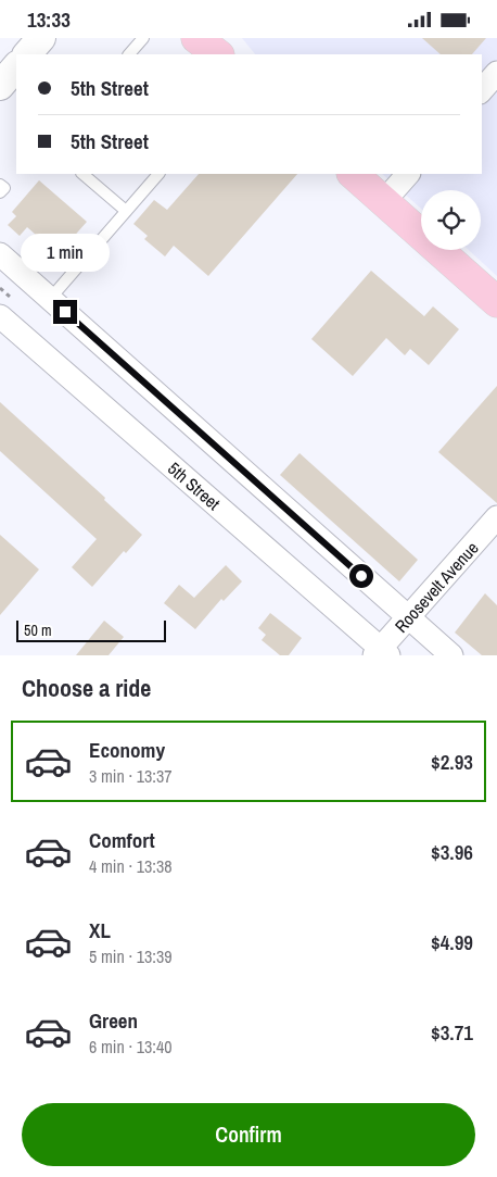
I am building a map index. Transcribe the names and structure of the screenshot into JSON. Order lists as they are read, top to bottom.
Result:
{
  "streets": {
    "street": ["5th Street", "Roosevelt Avenue"]
  },
  "crossings": [
    ["5th Street", "Roosevelt Avenue"]
  ],
  "scale_bar": "50 m",
  "page": {
    "status": "13:33",
    "banner": ["5th Street", "5th Street"],
    "bubble": "1 min",
    "scale": "50 m",
    "heading": "Choose a ride",
    "list": [
      {
        "name": "Economy",
        "note": "3 min · 13:37",
        "value": "$2.93"
      },
      {
        "name": "Comfort",
        "note": "4 min · 13:38",
        "value": "$3.96"
      },
      {
        "name": "XL",
        "note": "5 min · 13:39",
        "value": "$4.99"
      },
      {
        "name": "Green",
        "note": "6 min · 13:40",
        "value": "$3.71"
      }
    ],
    "buttons": "Confirm"
  }
}
